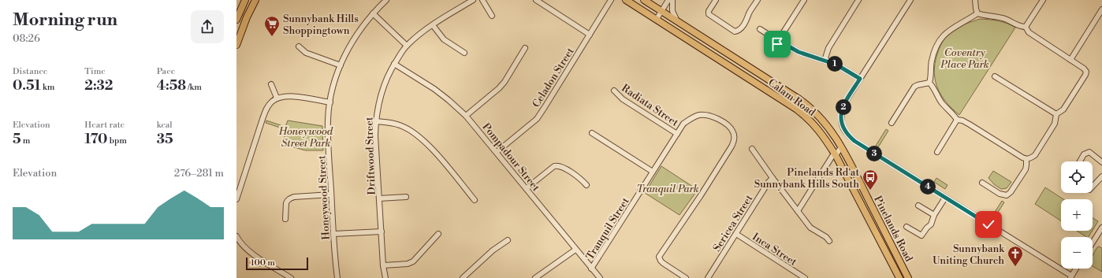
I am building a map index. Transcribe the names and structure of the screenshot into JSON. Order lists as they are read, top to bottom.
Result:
{
  "streets": {
    "main road": ["Calam Road", "Pinelands Road"],
    "street": [
      "Celadon Street",
      "Radiata Street",
      "Driftwood Street",
      "Pompadour Street",
      "Honeywood Street",
      "Sericea Street",
      "Tranquil Street",
      "Inca Street"
    ]
  },
  "crossings": [
    ["Celadon Street", "Pompadour Street"],
    ["Calam Road", "Pinelands Road"],
    ["Radiata Street", "Tranquil Street"],
    ["Driftwood Street", "Pompadour Street"],
    ["Pompadour Street", "Tranquil Street"],
    ["Sericea Street", "Inca Street"]
  ],
  "parks": ["Coventry Place Park", "Honeywood Street Park", "Tranquil Park"],
  "places": {
    "supermarket": ["Sunnybank Hills Shoppingtown"],
    "bus stop": ["Pinelands Rd at Sunnybank Hills South"],
    "church": ["Sunnybank Uniting Church"]
  },
  "scale_bar": "100 m",
  "page": {
    "heading": ["Morning run", "08:26"],
    "stats": [
      ["Distance", "0.51 km"],
      ["Time", "2:32"],
      ["Pace", "4:58 /km"],
      ["Elevation", "5 m"],
      ["Heart rate", "170 bpm"],
      ["kcal", "35"]
    ],
    "pins": [
      "1",
      "2",
      "3",
      "4"
    ],
    "chart": ["Elevation", "276–281 m"],
    "map_buttons": ["+", "−"],
    "scale": "100 m"
  }
}
